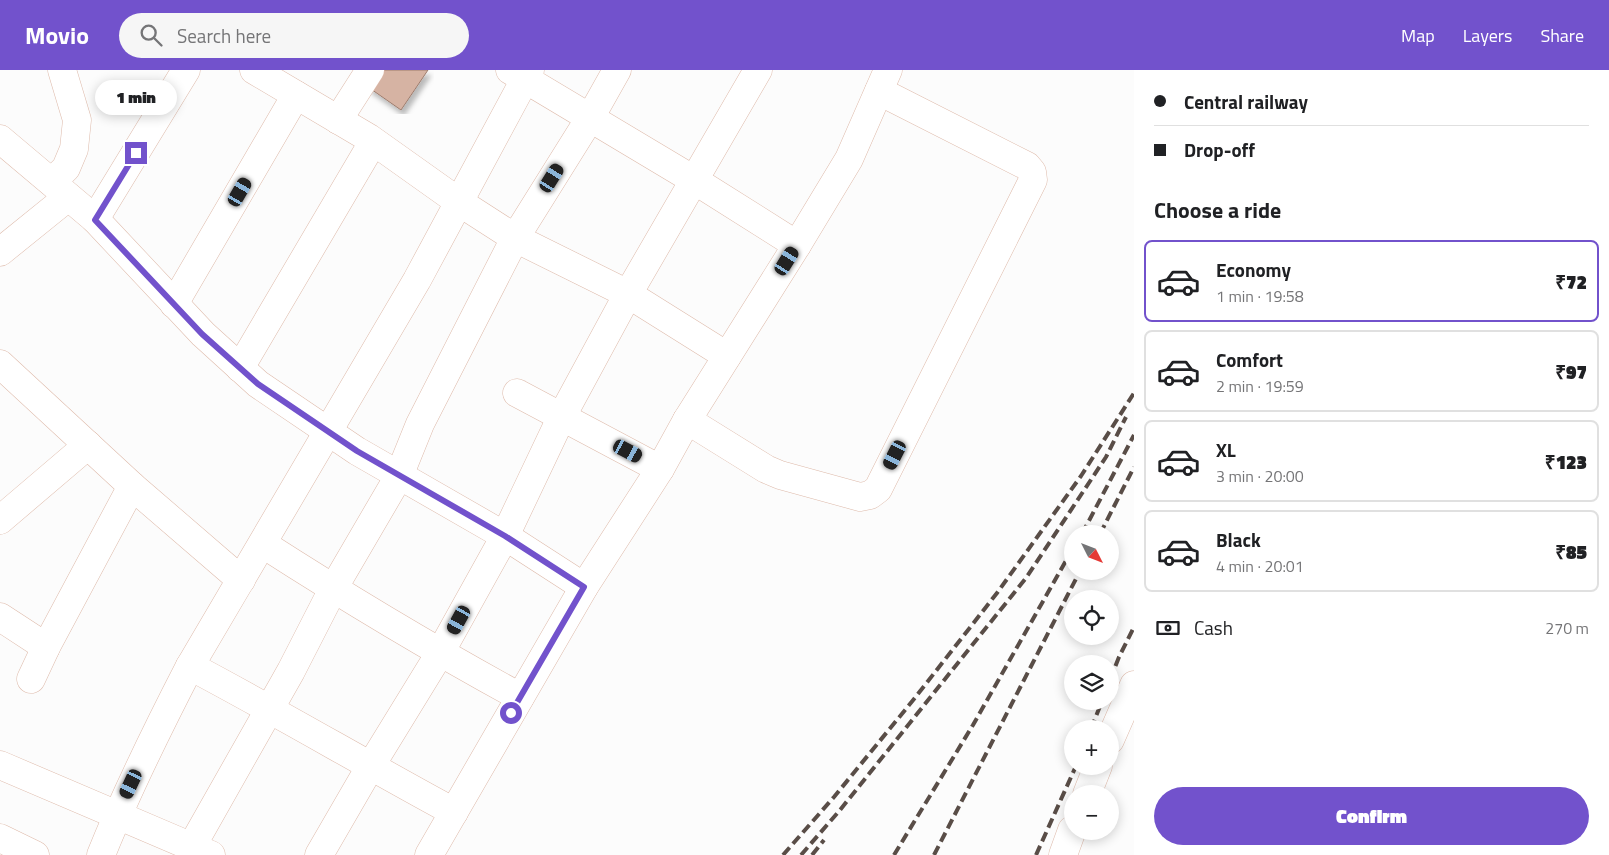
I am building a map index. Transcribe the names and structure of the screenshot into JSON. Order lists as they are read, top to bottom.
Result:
{
  "north": "bottom right",
  "page": {
    "header": "Movio",
    "search": "Search here",
    "nav": ["Map", "Layers", "Share"],
    "banner": ["Central railway", "Drop-off"],
    "bubble": "1 min",
    "heading": "Choose a ride",
    "list": [
      {
        "name": "Economy",
        "note": "1 min · 19:58",
        "value": "₹72"
      },
      {
        "name": "Comfort",
        "note": "2 min · 19:59",
        "value": "₹97"
      },
      {
        "name": "XL",
        "note": "3 min · 20:00",
        "value": "₹123"
      },
      {
        "name": "Black",
        "note": "4 min · 20:01",
        "value": "₹85"
      }
    ],
    "map_buttons": ["+", "−"],
    "pay": ["Cash", "270 m"],
    "buttons": "Confirm"
  }
}
